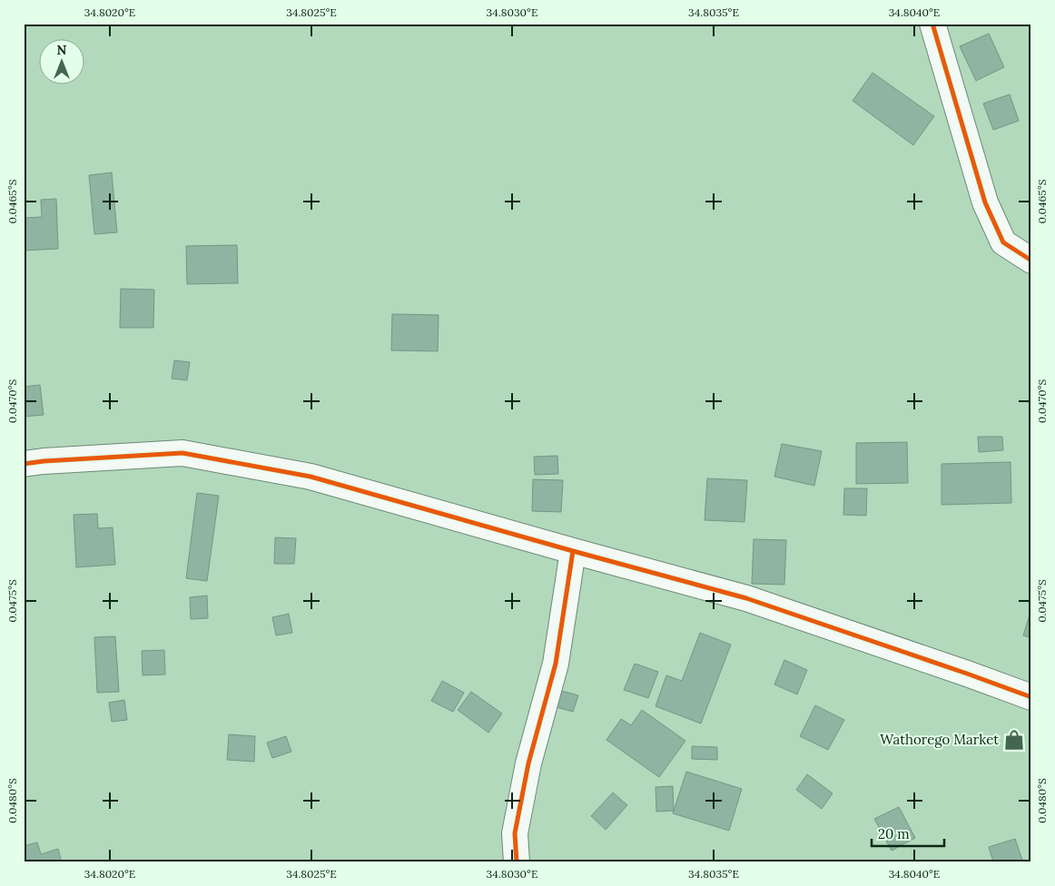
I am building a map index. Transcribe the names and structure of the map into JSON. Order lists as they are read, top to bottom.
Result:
{
  "places": {
    "shop": ["Wathorego Market"]
  },
  "scale_bar": "20 m",
  "north": "top",
  "coordinates": [
    "34.8020°E",
    "34.8025°E",
    "34.8030°E",
    "34.8035°E",
    "34.8040°E",
    "0.0465°S",
    "0.0470°S",
    "0.0475°S",
    "0.0480°S"
  ]
}
